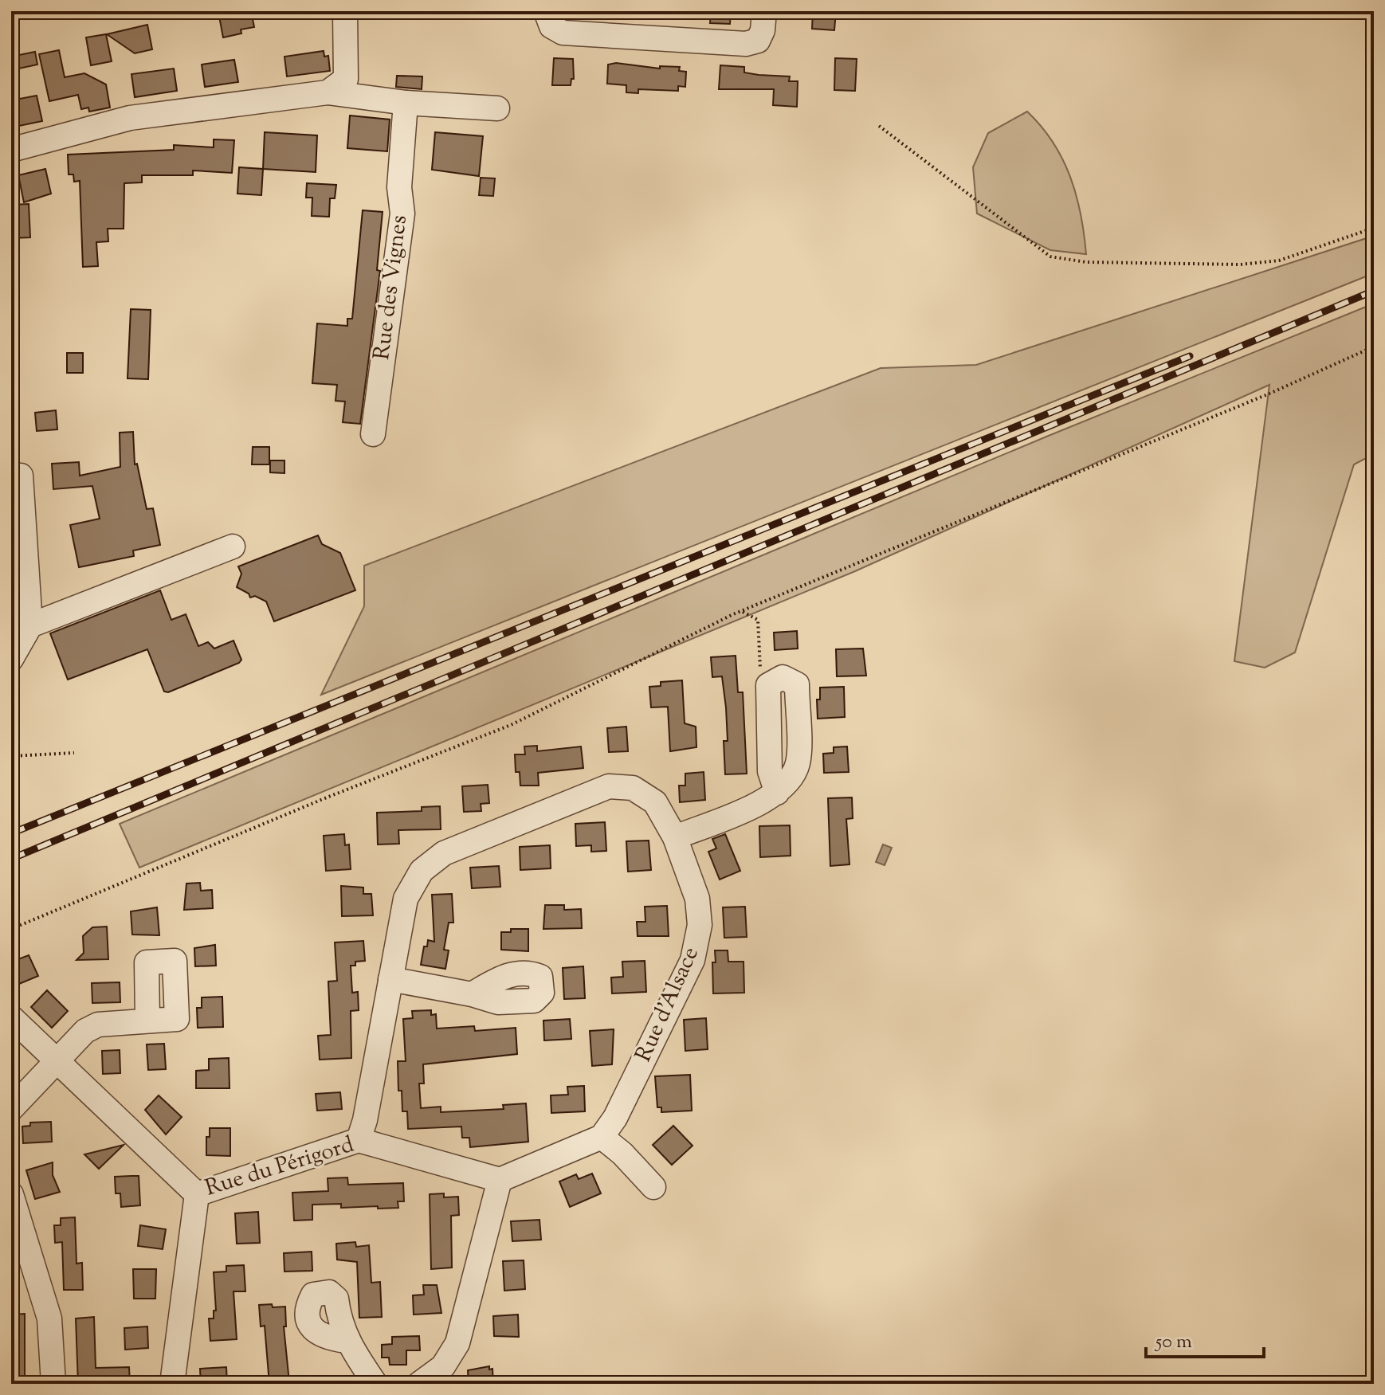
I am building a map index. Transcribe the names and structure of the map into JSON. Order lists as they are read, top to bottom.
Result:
{
  "streets": {
    "street": ["Rue des Vignes", "Rue d'Alsace", "Rue du Périgord"]
  },
  "crossings": [
    ["Rue d'Alsace", "Rue du Périgord"]
  ],
  "scale_bar": "50 m"
}
